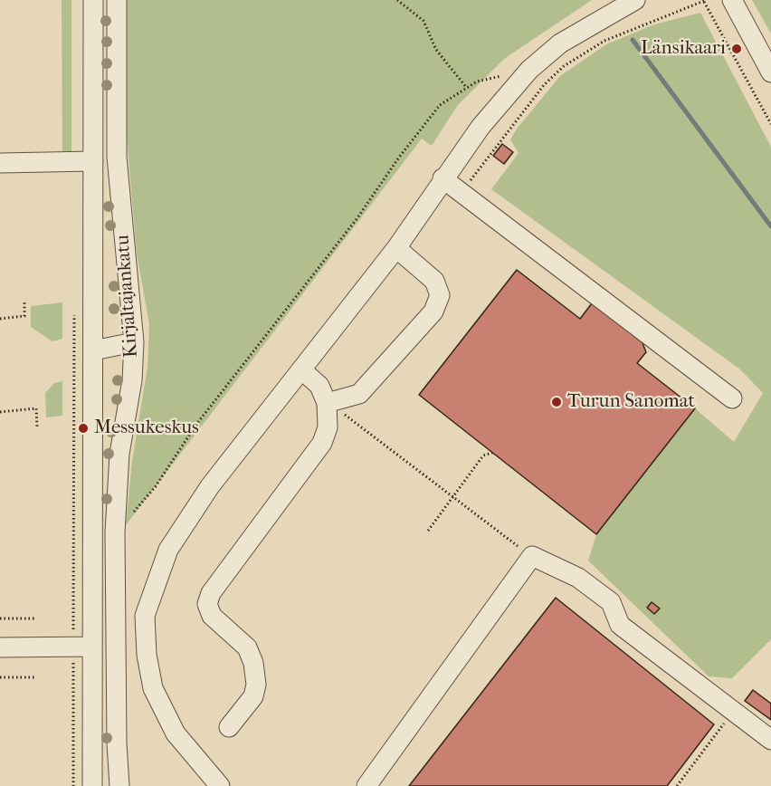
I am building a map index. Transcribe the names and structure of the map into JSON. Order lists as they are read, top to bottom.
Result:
{
  "streets": {
    "street": ["Kirjaltajankatu"]
  },
  "places": ["Länsikaari", "Turun Sanomat", "Messukeskus"]
}
